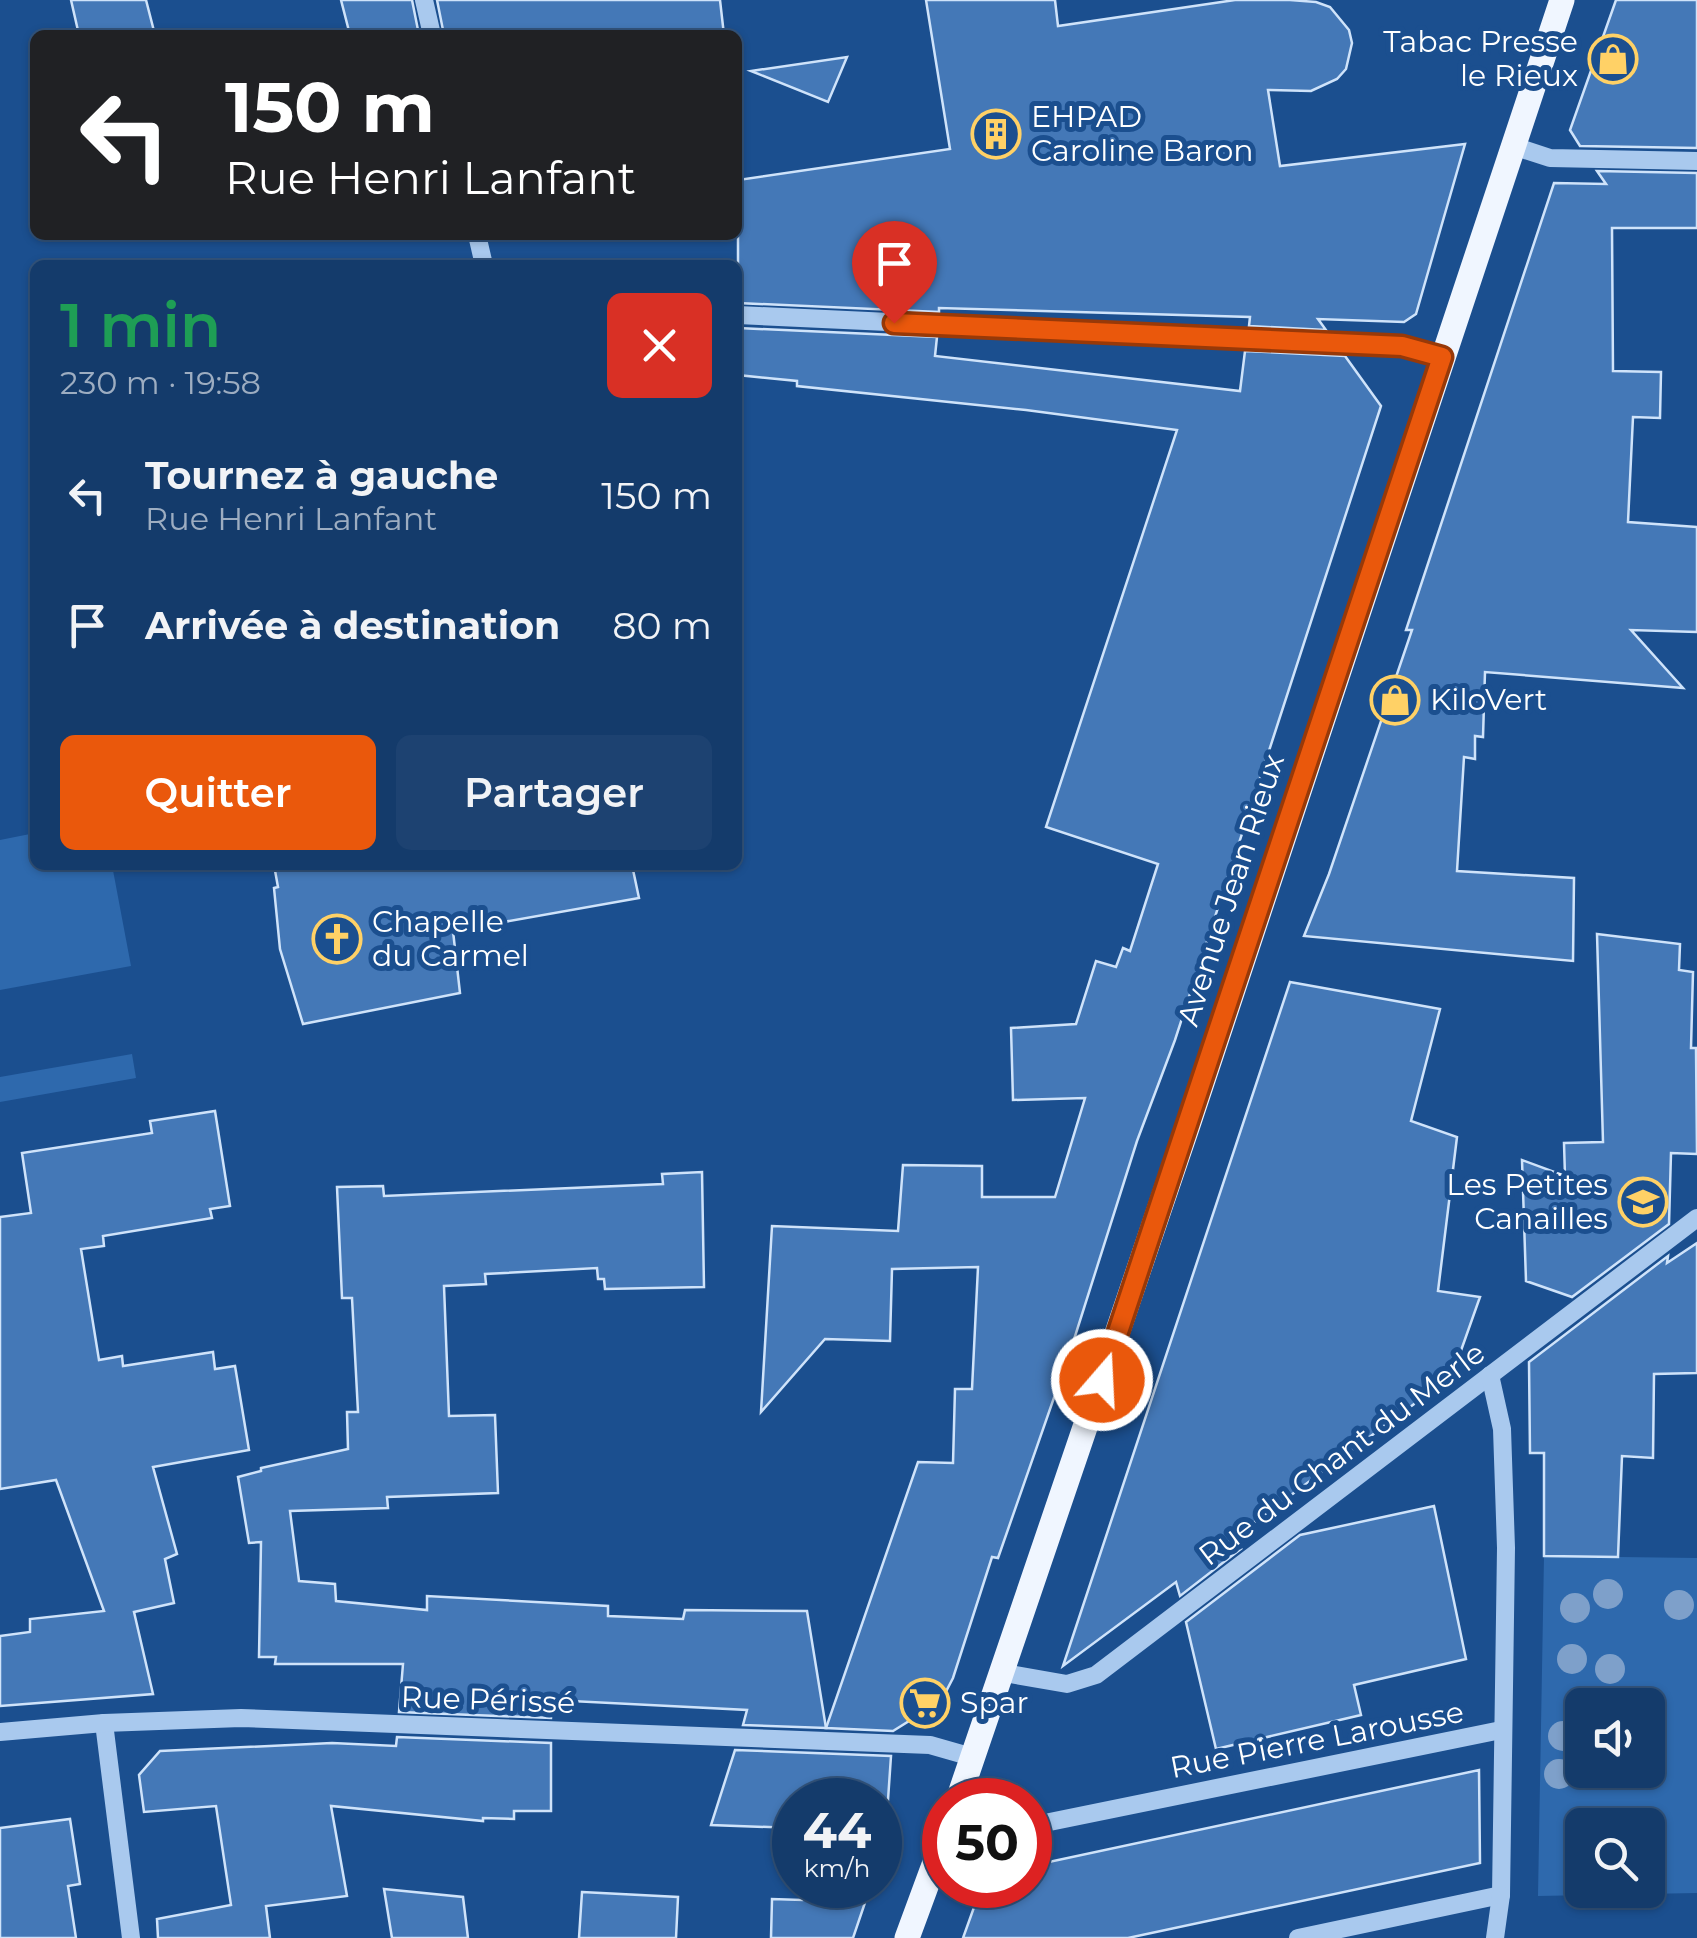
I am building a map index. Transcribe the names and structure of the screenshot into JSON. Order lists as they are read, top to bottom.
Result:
{
  "streets": {
    "main road": ["Avenue Jean Rieux"],
    "street": ["Rue du Chant du Merle", "Rue Périssé", "Rue Pierre Larousse"]
  },
  "crossings": [
    ["Avenue Jean Rieux", "Rue du Chant du Merle"],
    ["Avenue Jean Rieux", "Rue Périssé"],
    ["Rue du Chant du Merle", "Rue Pierre Larousse"]
  ],
  "places": {
    "shop": ["Tabac Presse le Rieux", "KiloVert"],
    "building": ["EHPAD Caroline Baron"],
    "church": ["Chapelle du Carmel"],
    "school or university": ["Les Petites Canailles"],
    "supermarket": ["Spar"]
  },
  "page": {
    "turn": ["150 m", "Rue Henri Lanfant"],
    "heading": ["1 min", "230 m · 19:58"],
    "list": [
      {
        "name": "Tournez à gauche",
        "note": "Rue Henri Lanfant",
        "value": "150 m"
      },
      {
        "name": "Arrivée à destination",
        "value": "80 m"
      }
    ],
    "buttons": ["Quitter", "Partager"],
    "speed": "44 km/h",
    "limit": "50"
  }
}
